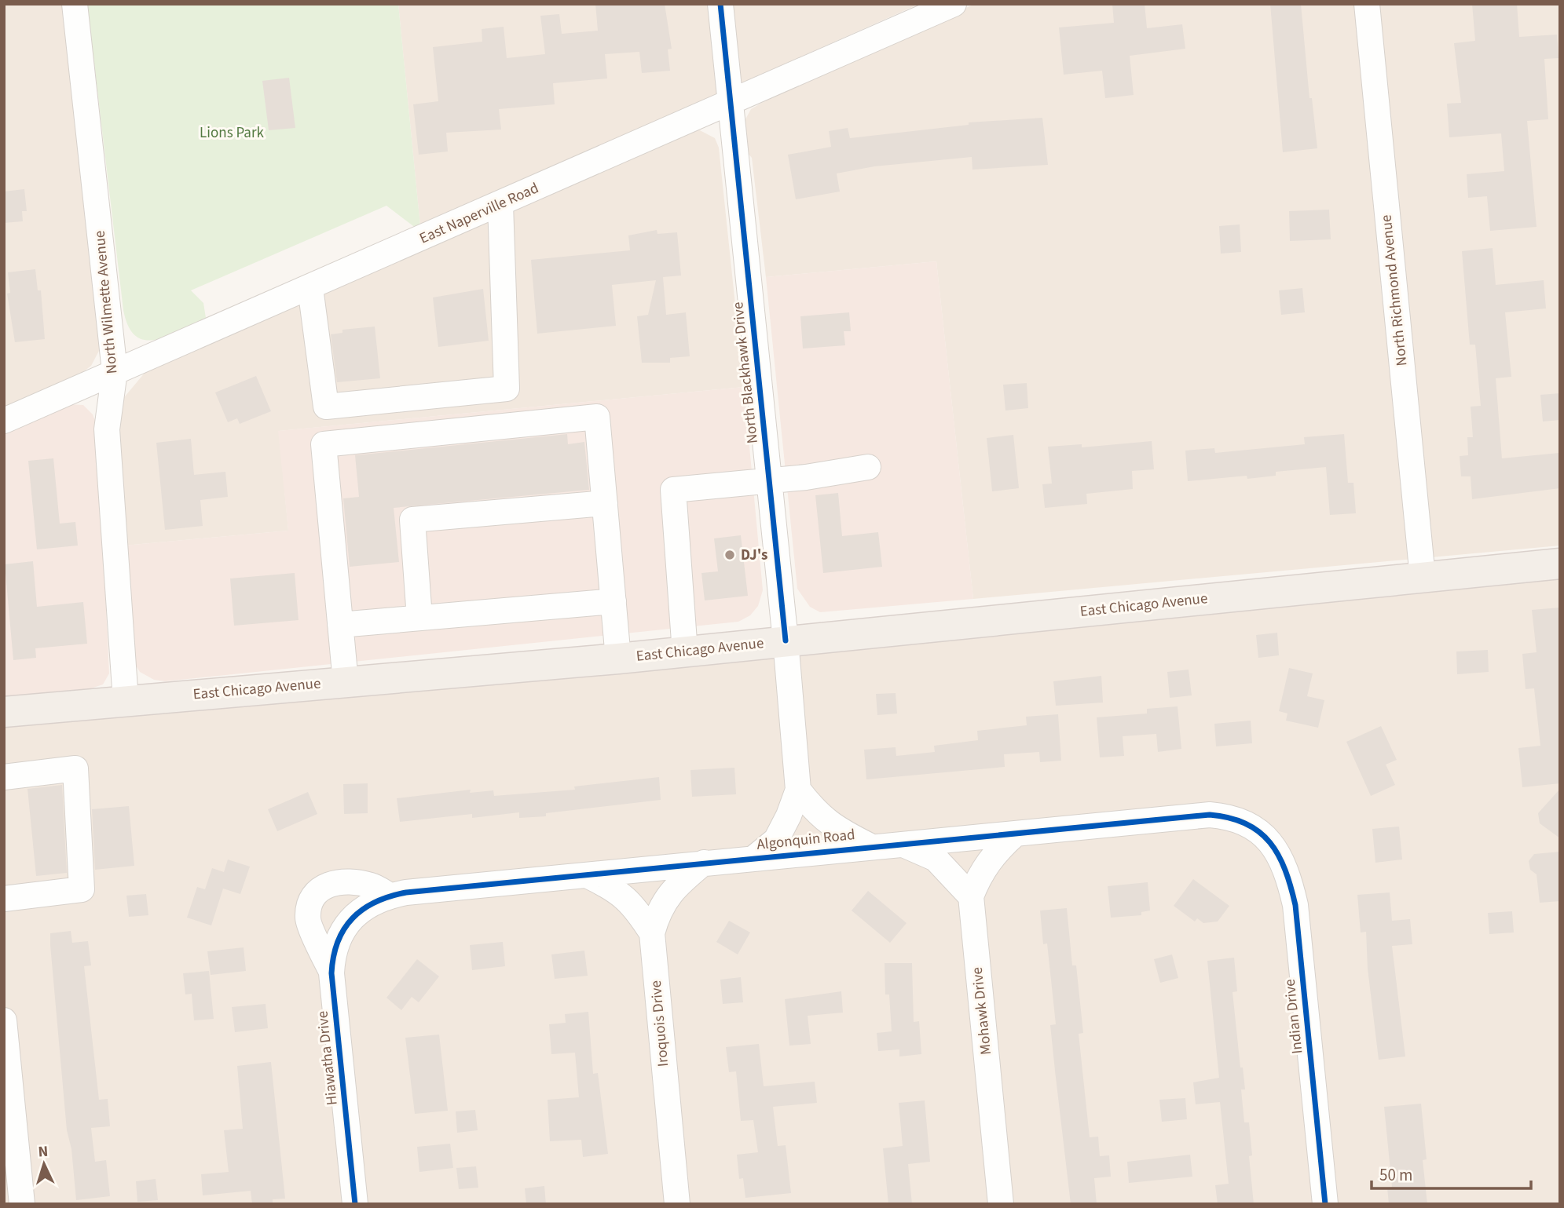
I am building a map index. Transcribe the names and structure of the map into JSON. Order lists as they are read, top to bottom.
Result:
{
  "streets": {
    "main road": ["East Chicago Avenue"],
    "street": [
      "East Naperville Road",
      "North Richmond Avenue",
      "North Wilmette Avenue",
      "North Blackhawk Drive",
      "Algonquin Road",
      "Mohawk Drive",
      "Indian Drive",
      "Iroquois Drive",
      "Hiawatha Drive"
    ]
  },
  "crossings": [
    ["East Naperville Road", "North Wilmette Avenue"],
    ["East Naperville Road", "North Blackhawk Drive"],
    ["North Richmond Avenue", "East Chicago Avenue"],
    ["North Wilmette Avenue", "East Chicago Avenue"],
    ["North Blackhawk Drive", "East Chicago Avenue"],
    ["North Blackhawk Drive", "Algonquin Road"],
    ["Algonquin Road", "Mohawk Drive"],
    ["Algonquin Road", "Indian Drive"],
    ["Algonquin Road", "Iroquois Drive"],
    ["Algonquin Road", "Hiawatha Drive"]
  ],
  "parks": ["Lions Park"],
  "places": ["DJ's"],
  "scale_bar": "50 m",
  "north": "top"
}
